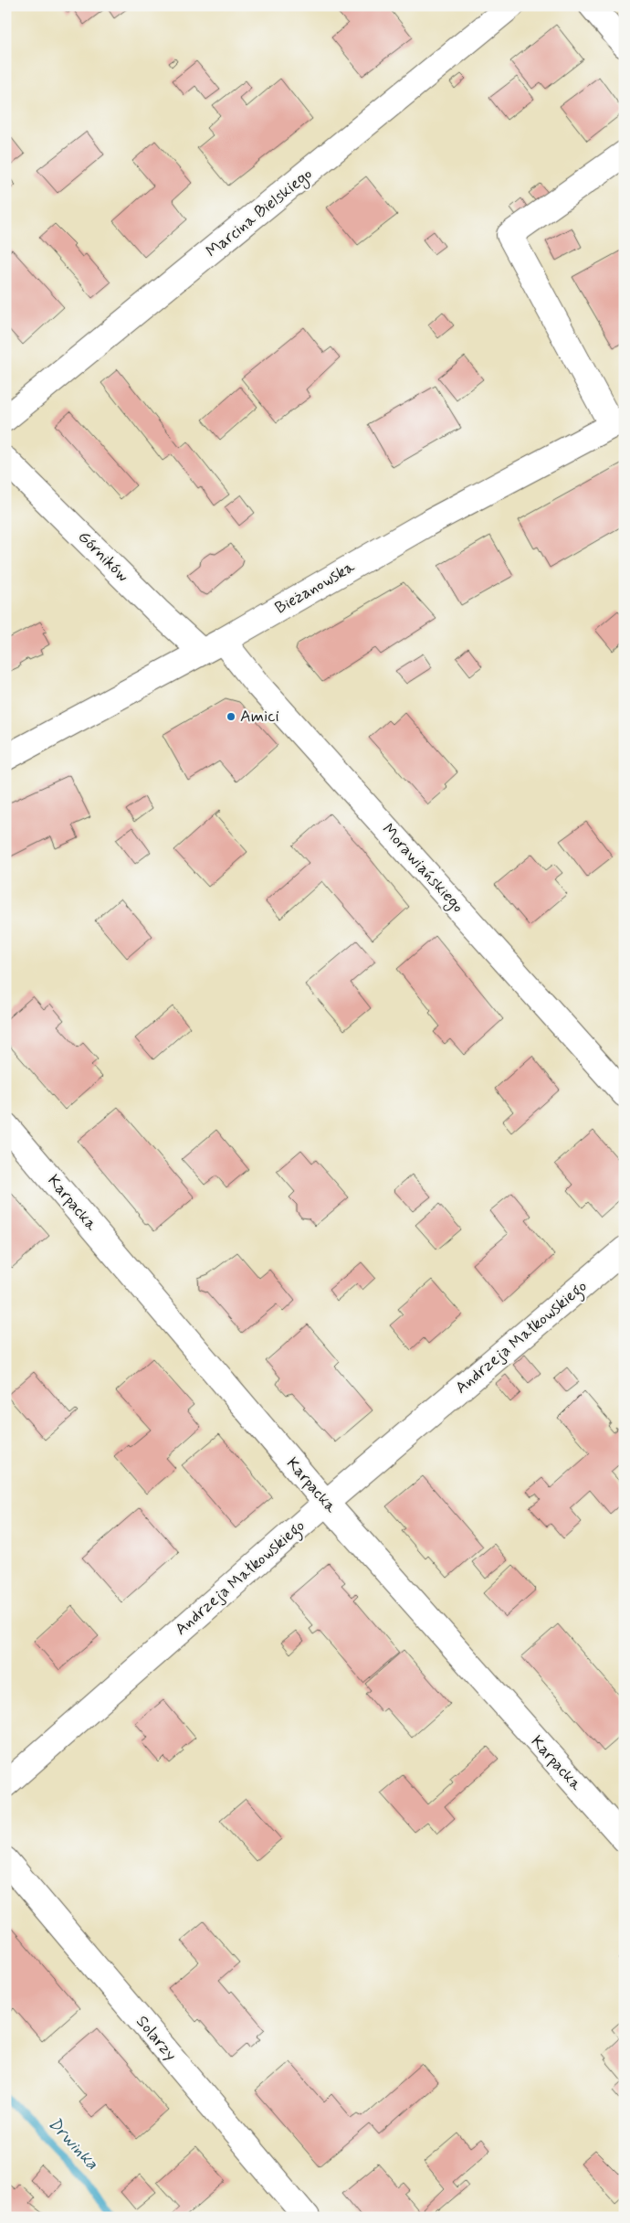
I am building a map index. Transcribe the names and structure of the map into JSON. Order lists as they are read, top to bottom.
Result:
{
  "streets": {
    "street": [
      "Marcina Bielskiego",
      "Górników",
      "Bieżanowska",
      "Morawiańskiego",
      "Karpacka",
      "Andrzeja Małkowskiego",
      "Solarzy"
    ]
  },
  "crossings": [
    ["Górników", "Bieżanowska"],
    ["Górników", "Morawiańskiego"],
    ["Bieżanowska", "Morawiańskiego"],
    ["Karpacka", "Andrzeja Małkowskiego"]
  ],
  "water": ["Drwinka"],
  "places": ["Amici"]
}
